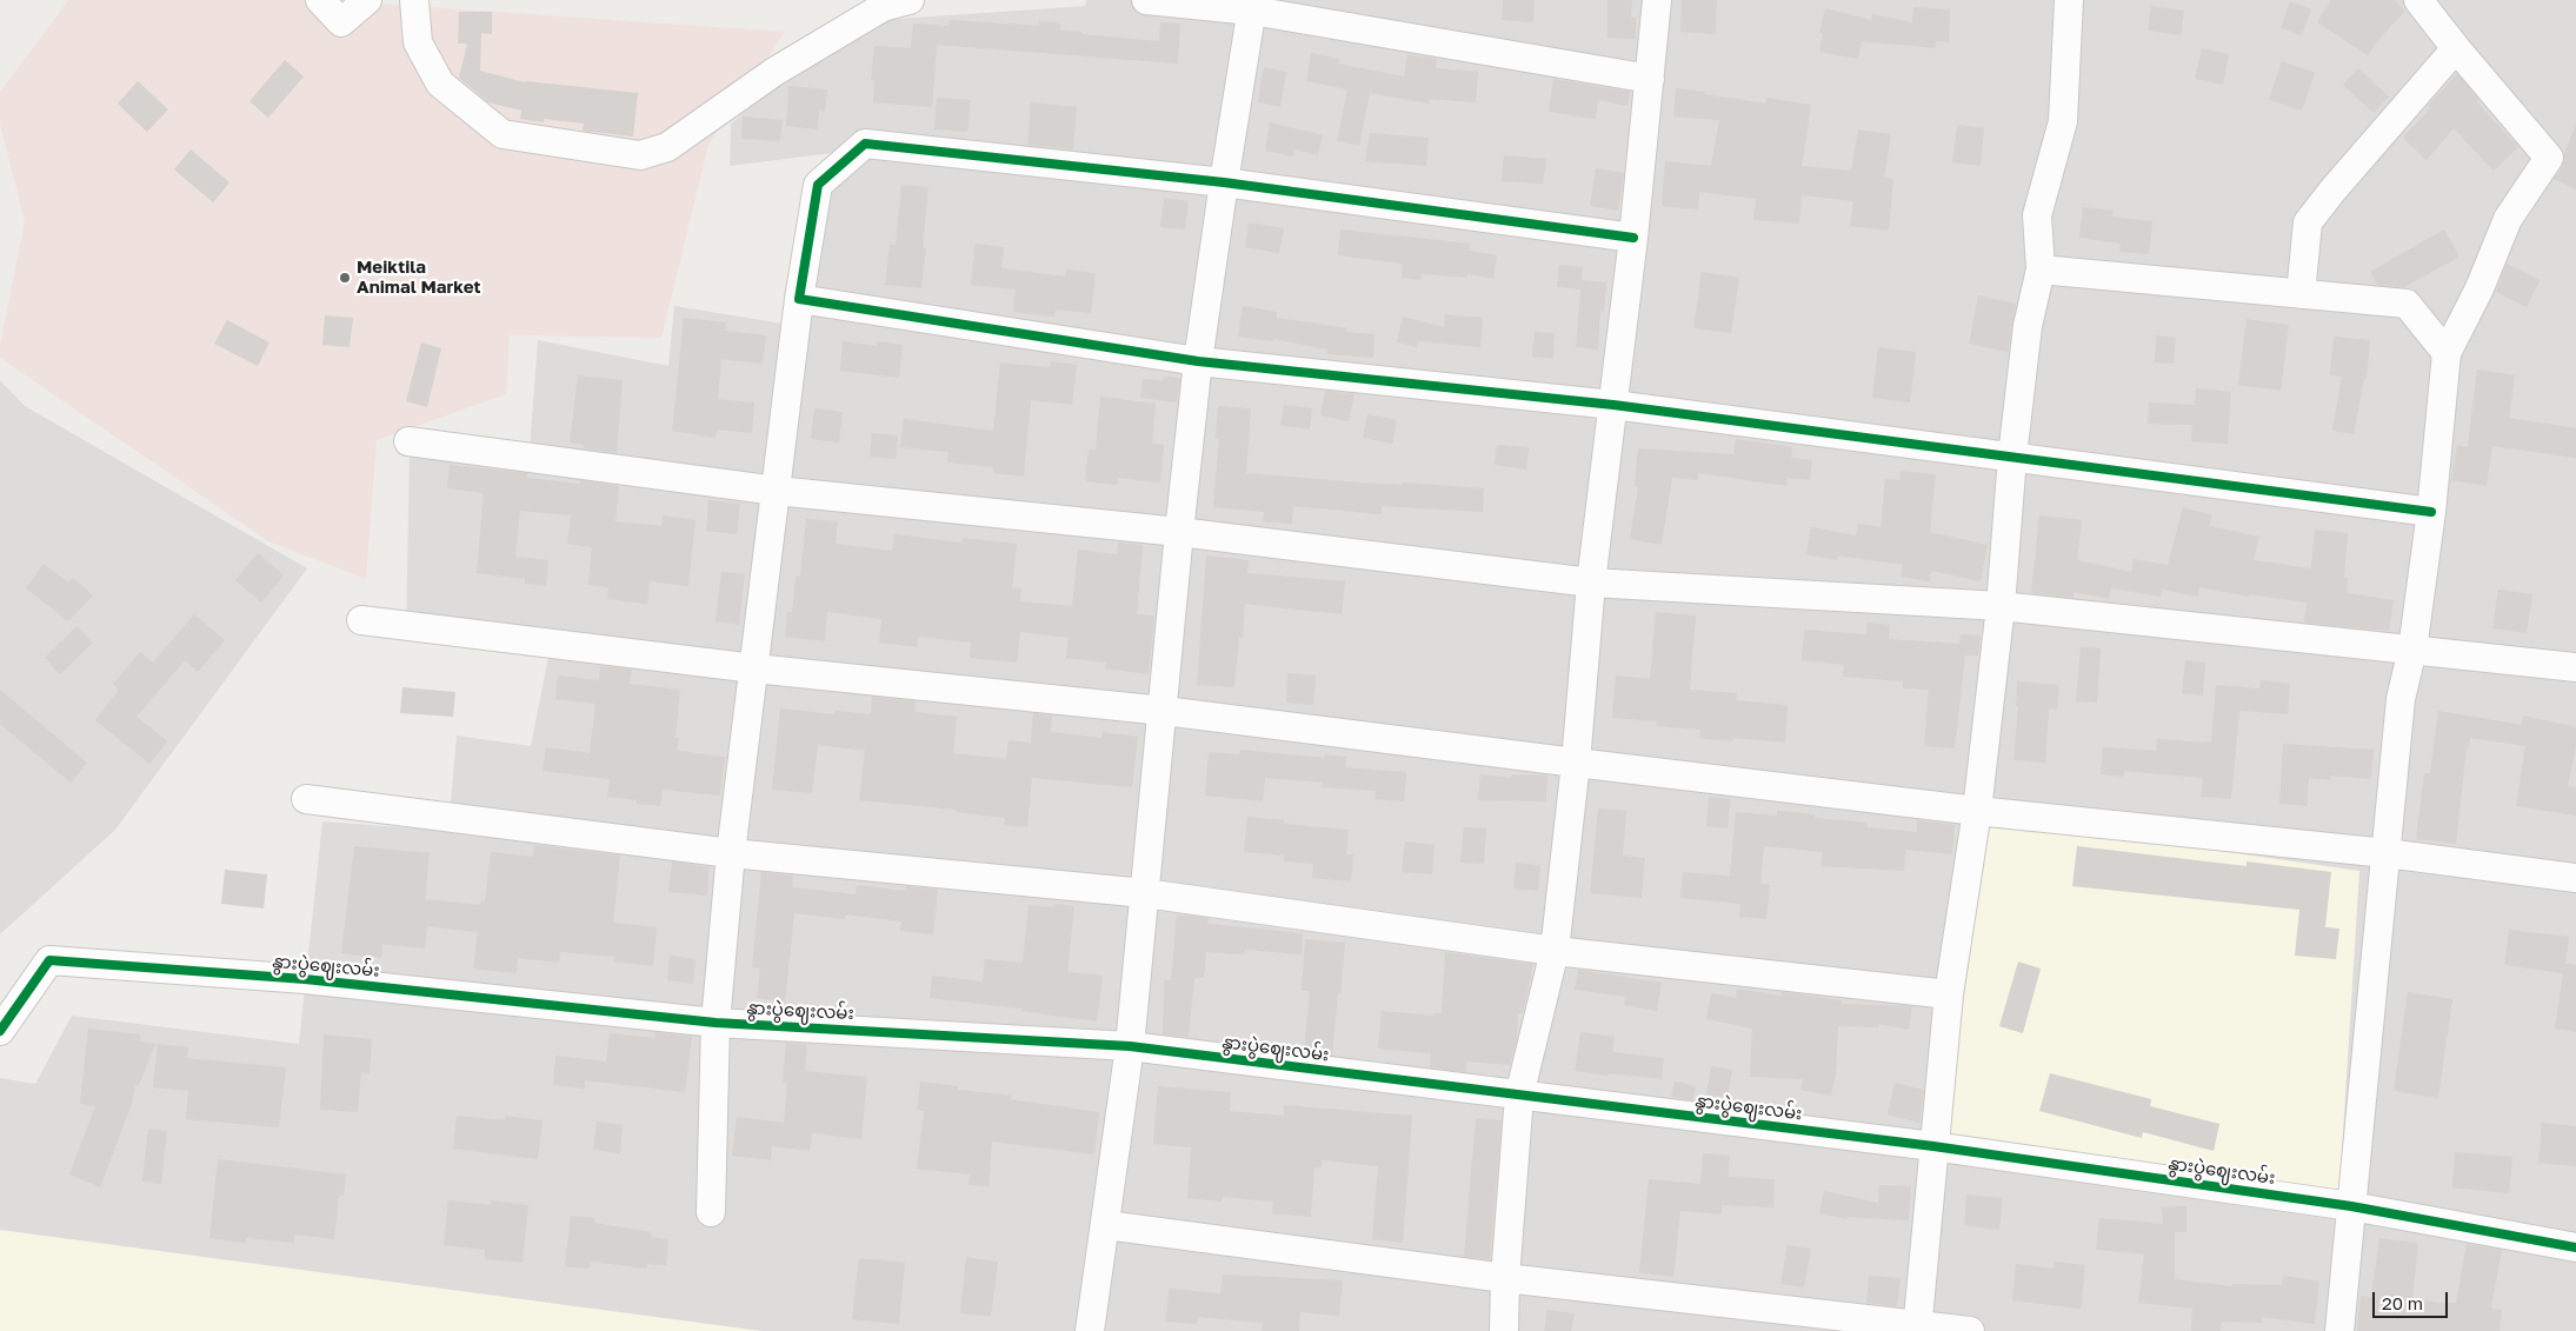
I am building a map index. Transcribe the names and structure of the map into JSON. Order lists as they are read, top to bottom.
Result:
{
  "streets": {
    "street": ["နွားပွဲဈေးလမ်း"]
  },
  "places": ["Meiktila Animal Market"],
  "scale_bar": "20 m"
}
